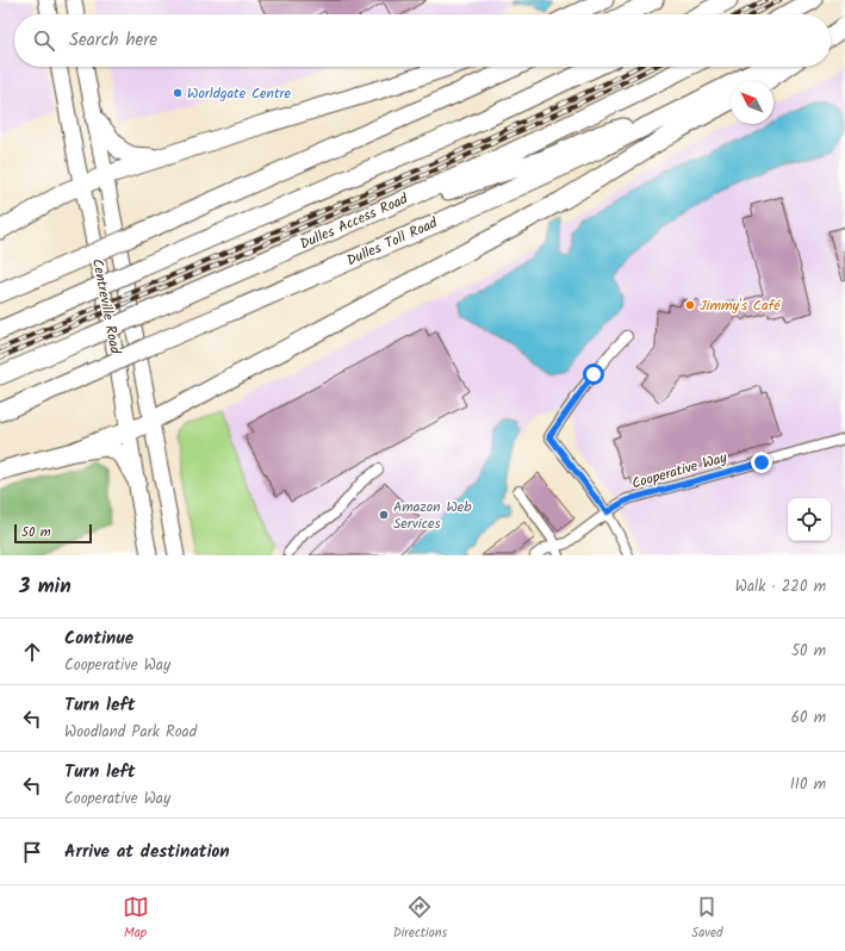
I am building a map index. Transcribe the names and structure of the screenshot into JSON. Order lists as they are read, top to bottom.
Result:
{
  "streets": {
    "highway": ["Dulles Access Road", "Dulles Toll Road"],
    "main road": ["Centreville Road"],
    "street": ["Cooperative Way"]
  },
  "places": ["Worldgate Centre", "Jimmy's Café", "Amazon Web Services"],
  "scale_bar": "50 m",
  "north": "top left",
  "page": {
    "search": "Search here",
    "scale": "50 m",
    "heading": ["3 min", "Walk · 220 m"],
    "list": [
      ["Continue", "Cooperative Way", "50 m"],
      ["Turn left", "Woodland Park Road", "60 m"],
      ["Turn left", "Cooperative Way", "110 m"],
      "Arrive at destination"
    ],
    "nav": ["Map", "Directions", "Saved"]
  }
}
